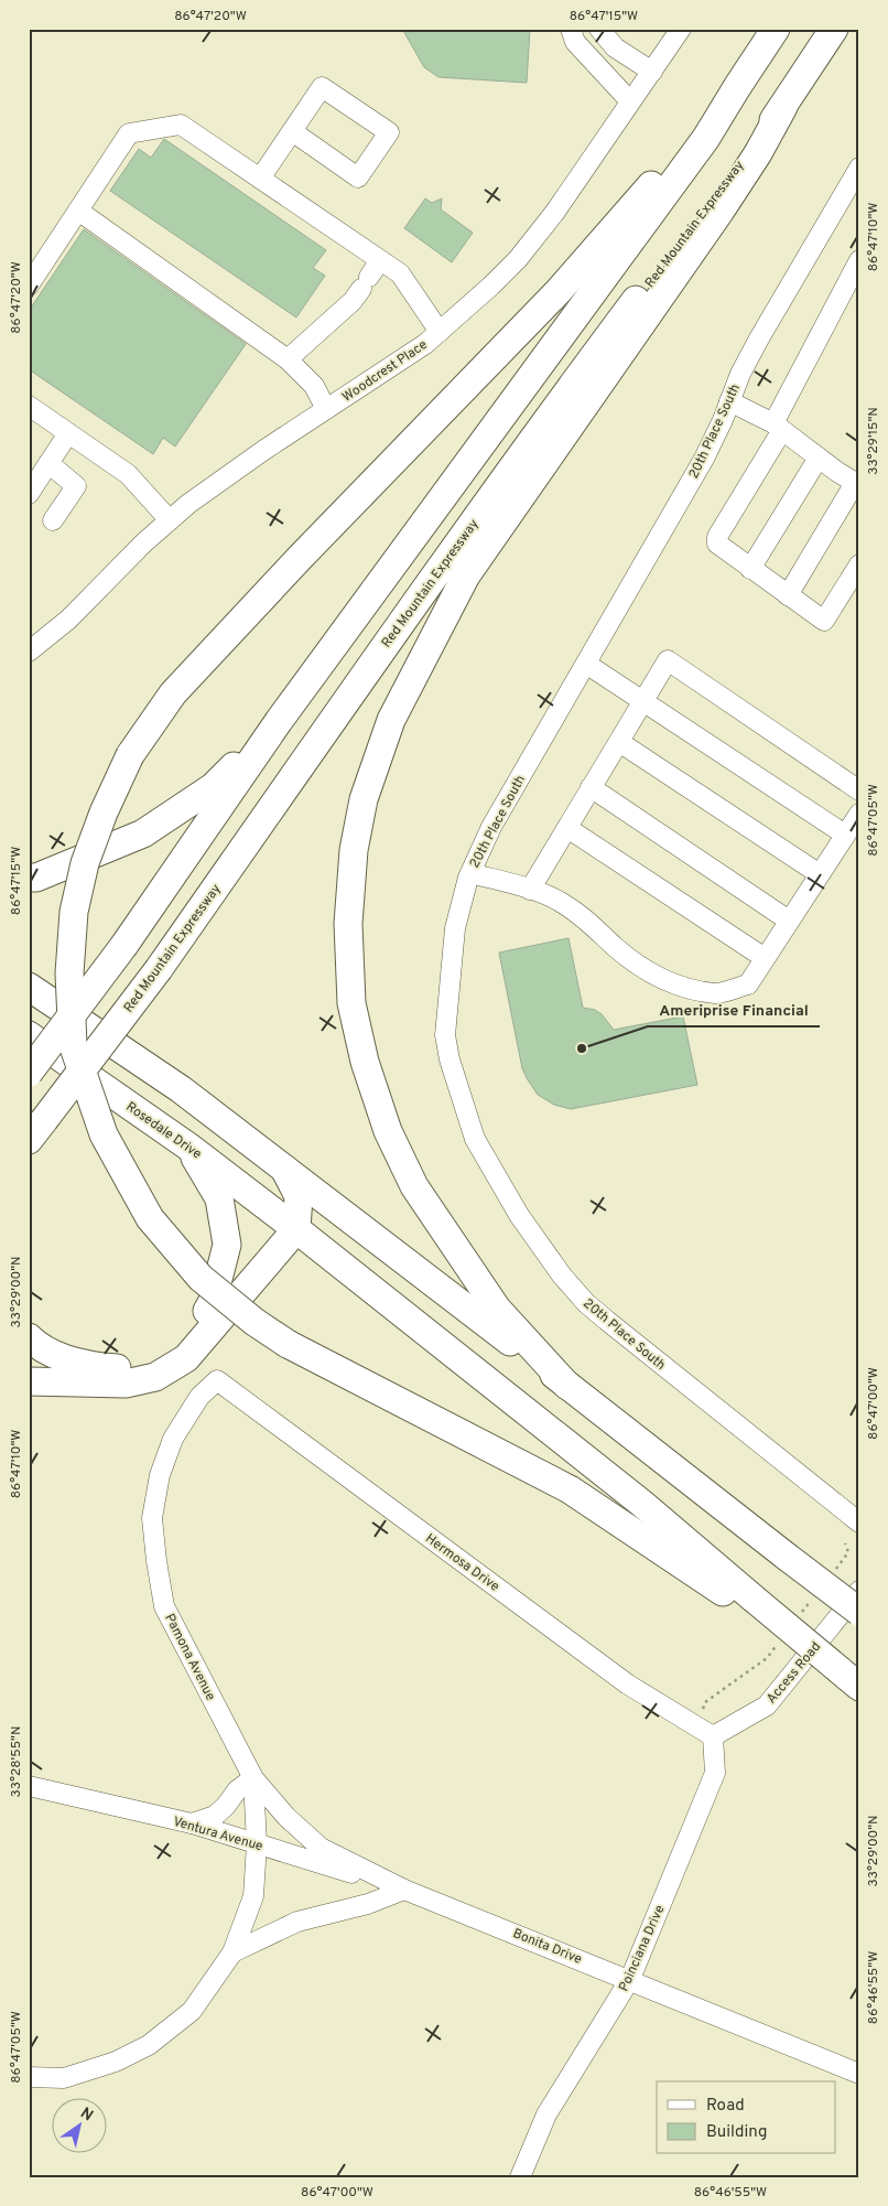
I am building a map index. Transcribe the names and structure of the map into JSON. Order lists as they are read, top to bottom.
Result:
{
  "streets": {
    "highway": ["Red Mountain Expressway", "Rosedale Drive"],
    "street": [
      "Woodcrest Place",
      "20th Place South",
      "Hermosa Drive",
      "Pamona Avenue",
      "Access Road",
      "Ventura Avenue",
      "Bonita Drive",
      "Poinciana Drive"
    ]
  },
  "crossings": [
    ["Hermosa Drive", "Pamona Avenue"],
    ["Hermosa Drive", "Access Road"],
    ["Hermosa Drive", "Poinciana Drive"],
    ["Pamona Avenue", "Ventura Avenue"],
    ["Pamona Avenue", "Bonita Drive"],
    ["Access Road", "Poinciana Drive"],
    ["Ventura Avenue", "Bonita Drive"],
    ["Bonita Drive", "Poinciana Drive"]
  ],
  "places": ["Ameriprise Financial"],
  "legend": ["Road", "Building"],
  "north": "top right",
  "coordinates": [
    "86°47'20\"W",
    "86°47'15\"W",
    "86°47'10\"W",
    "33°29'15\"N",
    "86°47'05\"W",
    "33°29'00\"N",
    "86°47'00\"W",
    "33°28'55\"N",
    "86°46'55\"W"
  ]
}
